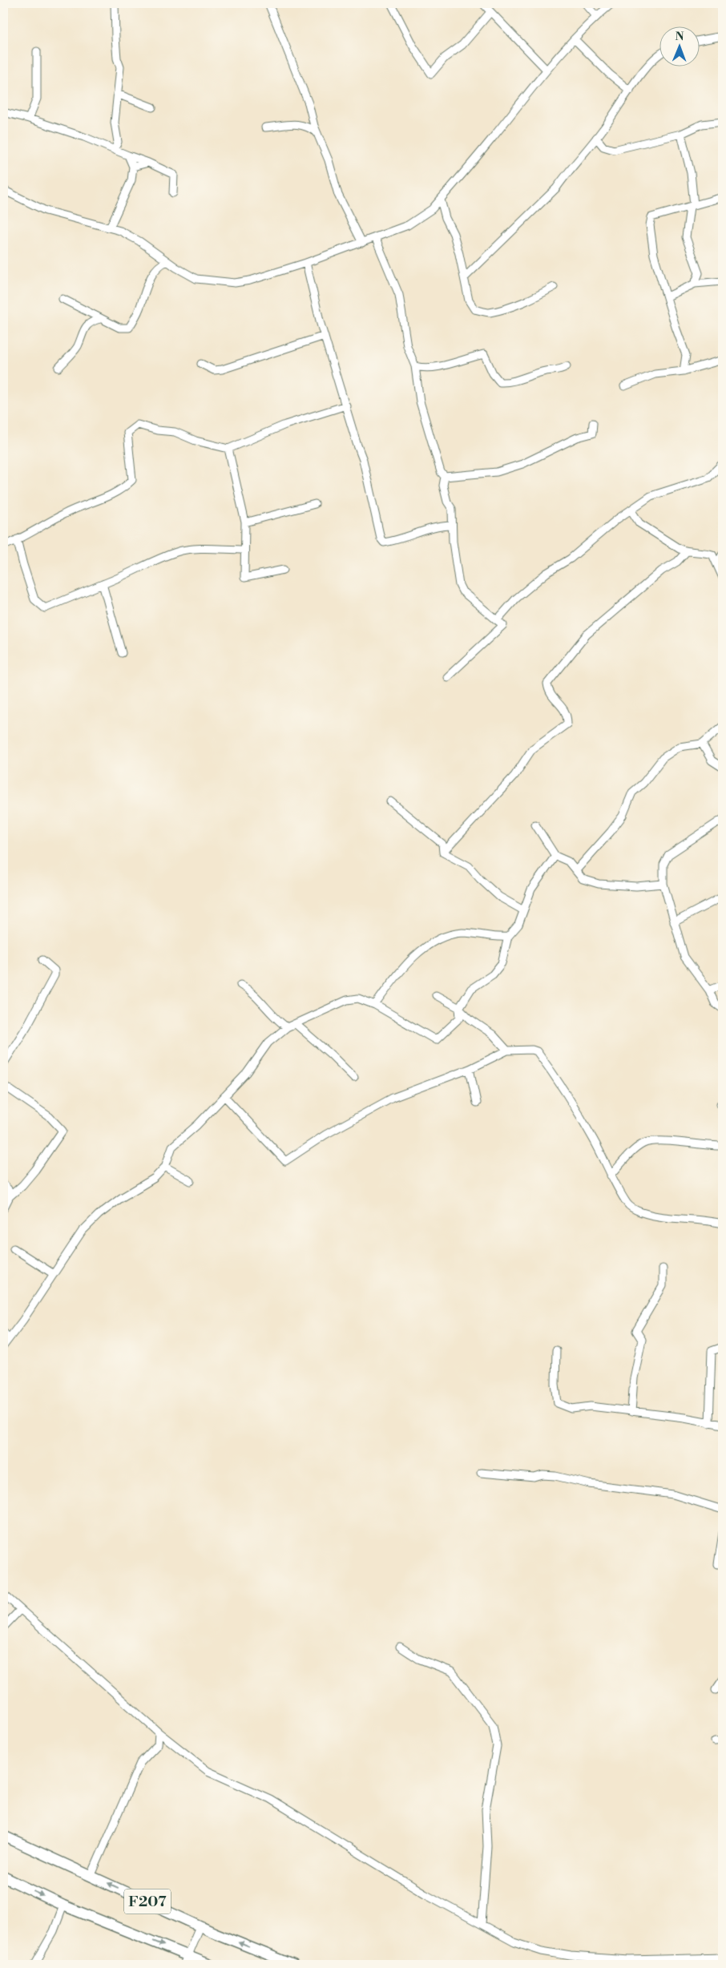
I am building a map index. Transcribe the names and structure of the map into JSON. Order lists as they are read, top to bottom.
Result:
{
  "streets": {
    "main road": ["F207"]
  },
  "north": "top"
}
